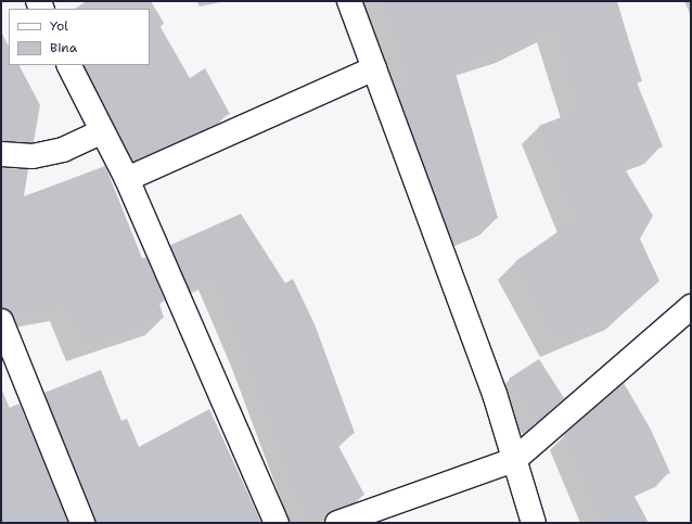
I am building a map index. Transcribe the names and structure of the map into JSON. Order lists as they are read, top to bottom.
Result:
{
  "legend": ["Yol", "Bina"]
}
